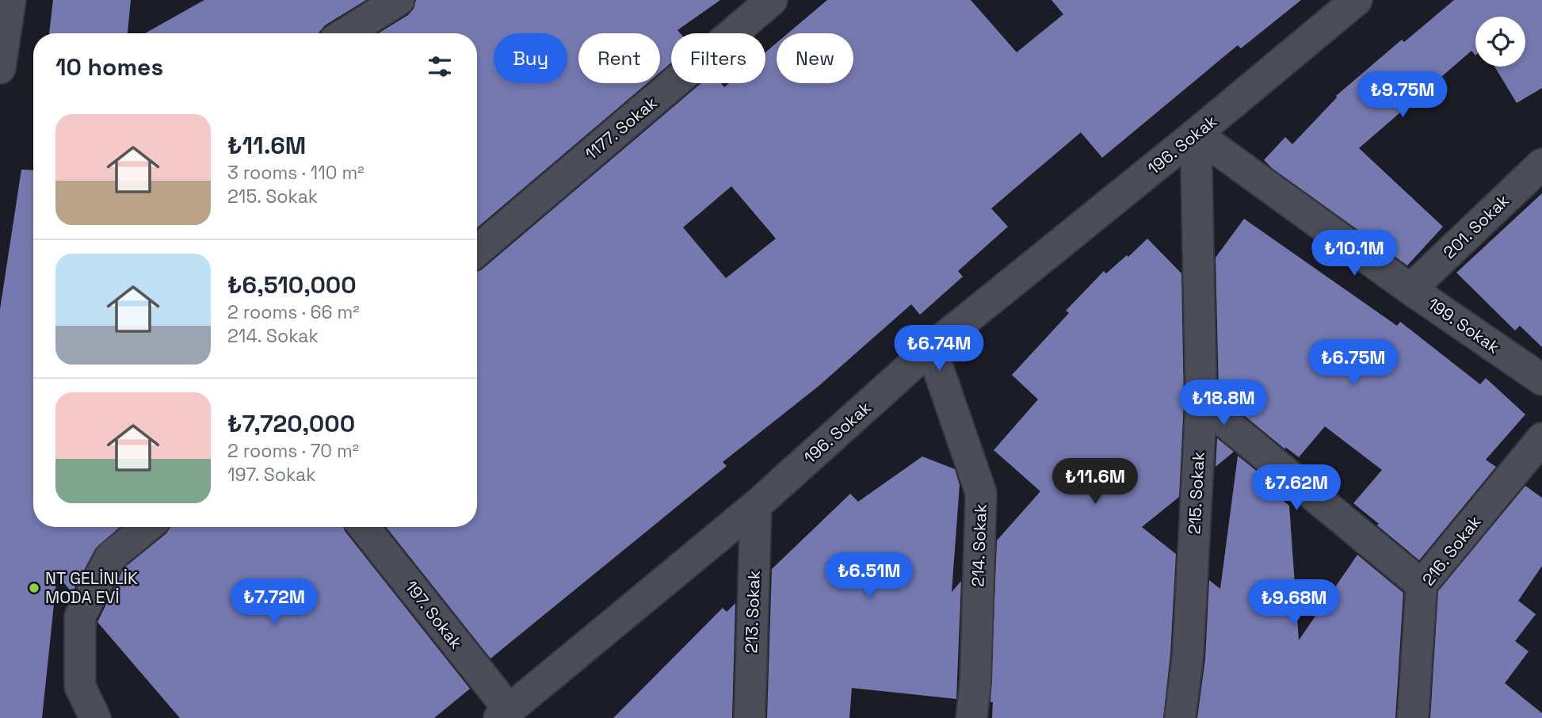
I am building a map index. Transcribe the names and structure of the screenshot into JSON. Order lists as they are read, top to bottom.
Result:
{
  "streets": {
    "street": [
      "1177. Sokak",
      "196. Sokak",
      "201. Sokak",
      "199. Sokak",
      "215. Sokak",
      "214. Sokak",
      "216. Sokak",
      "213. Sokak",
      "197. Sokak"
    ]
  },
  "crossings": [
    ["196. Sokak", "199. Sokak"],
    ["196. Sokak", "215. Sokak"],
    ["196. Sokak", "214. Sokak"],
    ["196. Sokak", "213. Sokak"],
    ["196. Sokak", "197. Sokak"],
    ["201. Sokak", "199. Sokak"],
    ["199. Sokak", "215. Sokak"]
  ],
  "places": ["NT GELİNLİK MODA EVİ"],
  "page": {
    "chip": [
      "Buy",
      "Rent",
      "Filters",
      "New"
    ],
    "heading": "10 homes",
    "price": [
      "₺9.75M",
      "₺10.1M",
      "₺6.74M",
      "₺6.75M",
      "₺18.8M",
      "₺11.6M",
      "₺7.62M",
      "₺6.51M",
      "₺7.72M",
      "₺9.68M"
    ],
    "list": [
      {
        "name": "₺11.6M",
        "note": "3 rooms · 110 m² · 215. Sokak"
      },
      {
        "name": "₺6,510,000",
        "note": "2 rooms · 66 m² · 214. Sokak"
      },
      {
        "name": "₺7,720,000",
        "note": "2 rooms · 70 m² · 197. Sokak"
      }
    ]
  }
}
